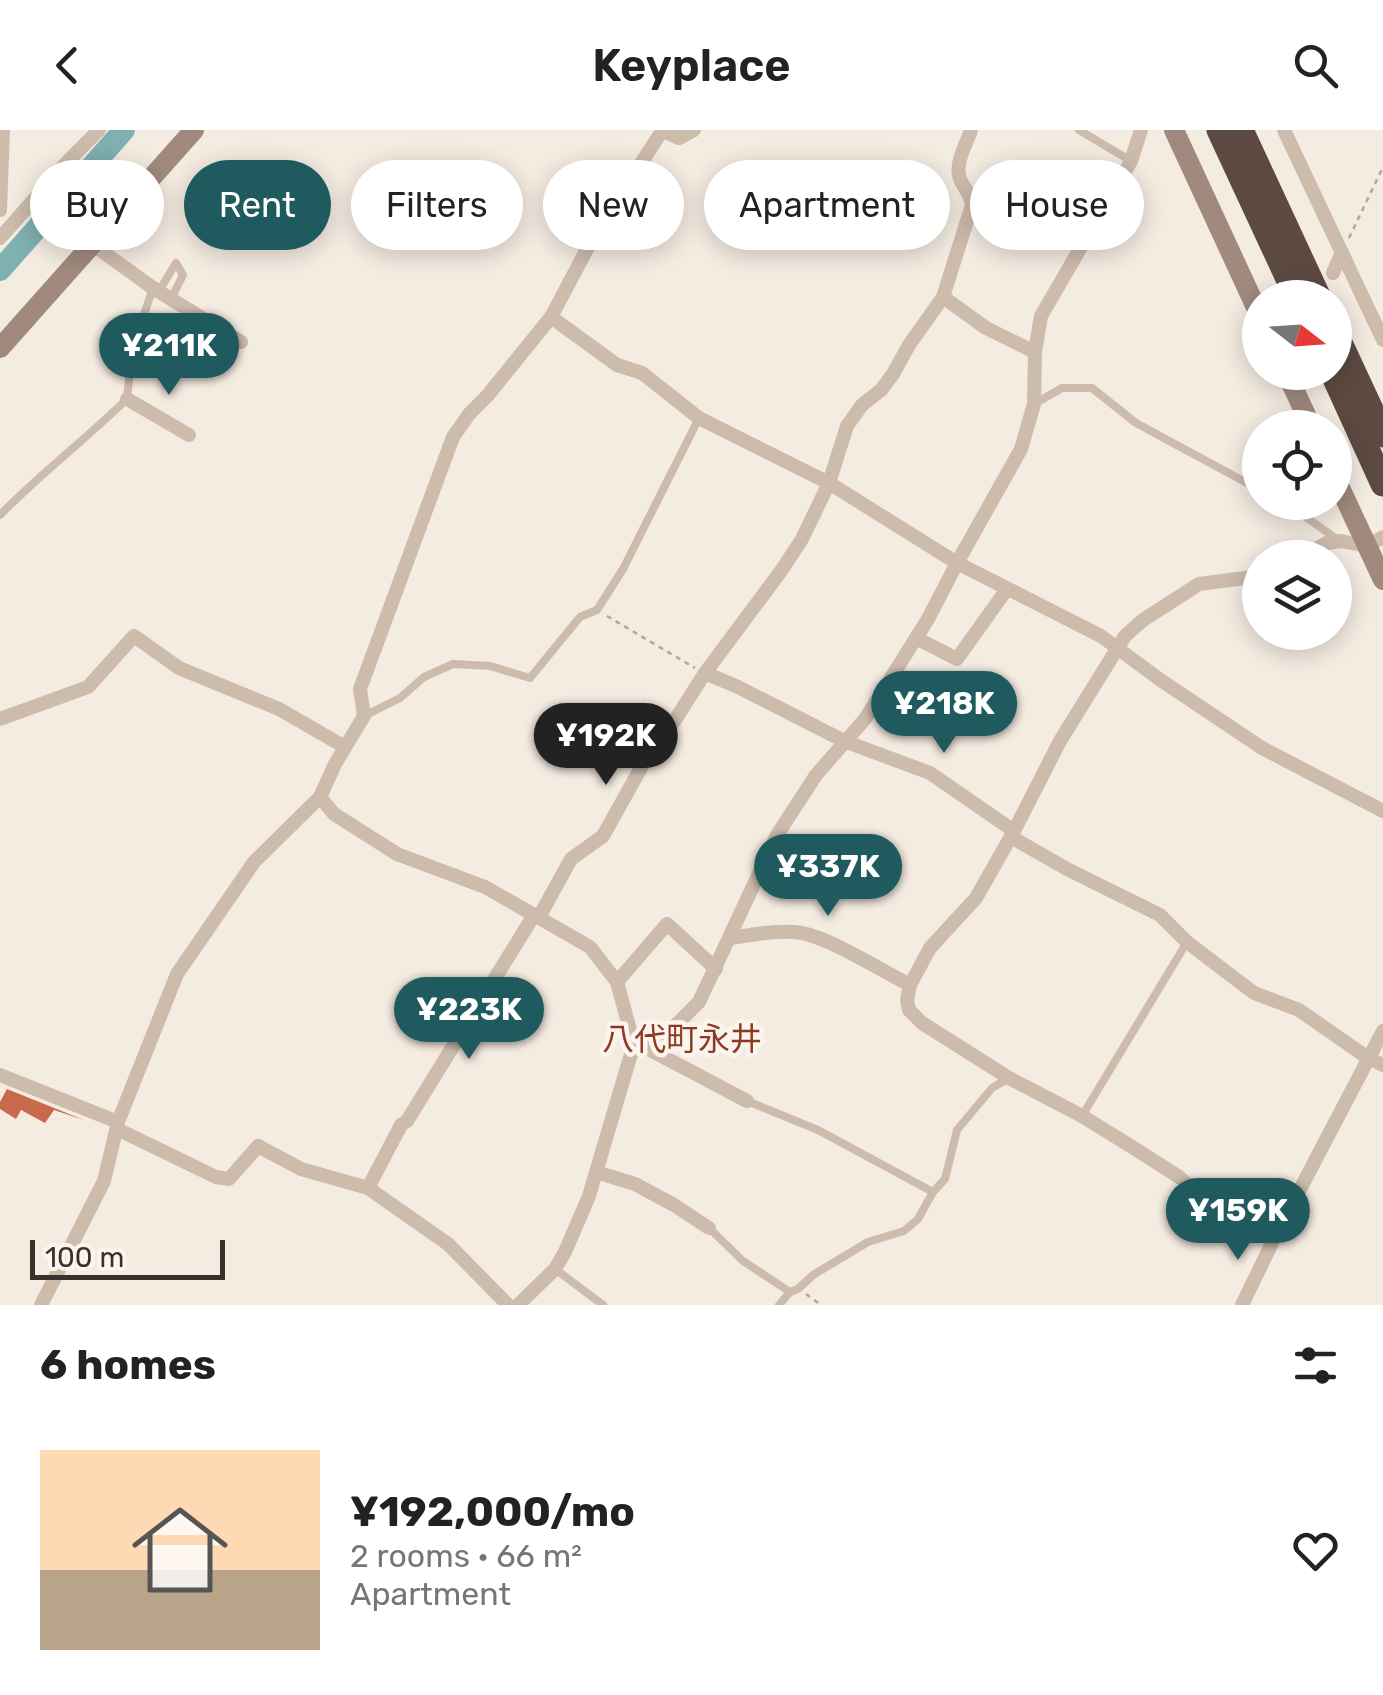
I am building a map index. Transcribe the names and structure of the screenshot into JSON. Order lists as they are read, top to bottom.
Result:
{
  "districts": ["八代町永井"],
  "scale_bar": "100 m",
  "north": "right",
  "page": {
    "header": "Keyplace",
    "chip": [
      "Buy",
      "Rent",
      "Filters",
      "New",
      "Apartment",
      "House"
    ],
    "price": [
      "¥211K",
      "¥218K",
      "¥192K",
      "¥337K",
      "¥223K",
      "¥159K"
    ],
    "scale": "100 m",
    "heading": "6 homes",
    "list": [
      {
        "name": "¥192,000/mo",
        "note": "2 rooms · 66 m² · Apartment"
      }
    ]
  }
}
